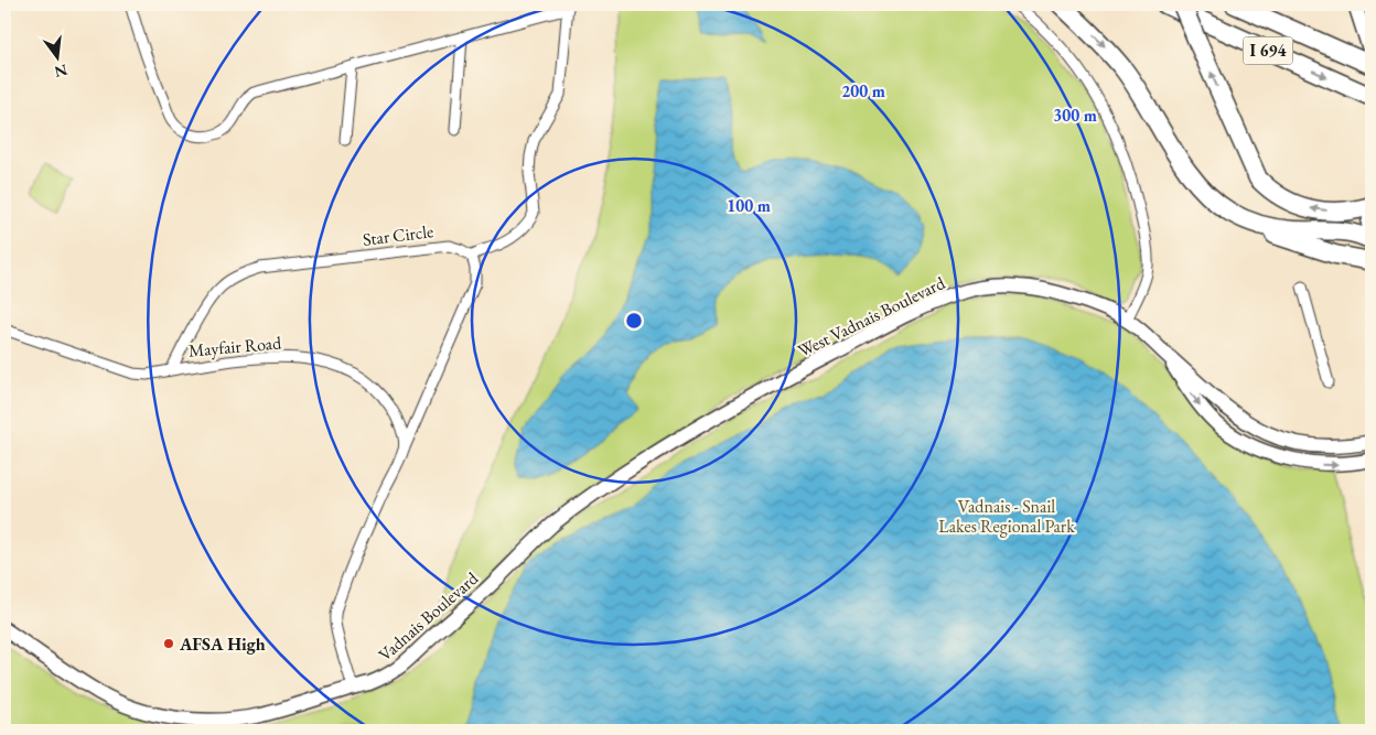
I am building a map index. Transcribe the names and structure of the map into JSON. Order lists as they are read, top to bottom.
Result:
{
  "streets": {
    "highway": ["I 694"],
    "street": [
      "Star Circle",
      "West Vadnais Boulevard",
      "Mayfair Road",
      "Vadnais Boulevard"
    ]
  },
  "crossings": [
    ["Star Circle", "Mayfair Road"],
    ["West Vadnais Boulevard", "Vadnais Boulevard"]
  ],
  "parks": ["Vadnais - Snail Lakes Regional Park"],
  "places": ["AFSA High"],
  "north": "bottom",
  "rings": ["200 m", "300 m", "100 m"]
}
